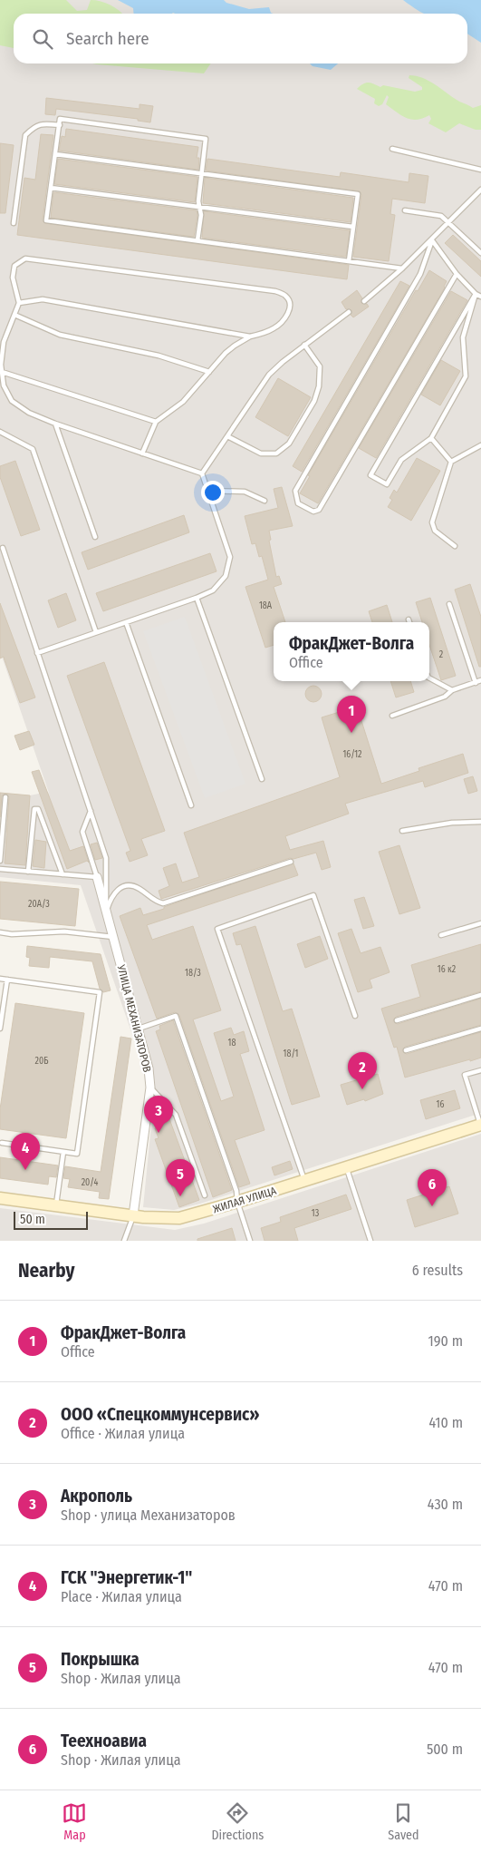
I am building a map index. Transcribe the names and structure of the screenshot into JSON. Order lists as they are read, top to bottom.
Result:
{
  "streets": {
    "main road": ["ЖИЛАЯ УЛИЦА"],
    "street": ["УЛИЦА МЕХАНИЗАТОРОВ"]
  },
  "crossings": [
    ["УЛИЦА МЕХАНИЗАТОРОВ", "ЖИЛАЯ УЛИЦА"]
  ],
  "house_numbers": [
    "18А",
    "2",
    "16/12",
    "20А/3",
    "16 к2",
    "18/3",
    "18",
    "18/1",
    "20Б",
    "16",
    "20/4",
    "13"
  ],
  "scale_bar": "50 m",
  "page": {
    "search": "Search here",
    "popup": ["ФракДжет-Волга", "Office"],
    "pins": [
      "1",
      "2",
      "3",
      "4",
      "5",
      "6"
    ],
    "scale": "50 m",
    "heading": ["Nearby", "6 results"],
    "list": [
      {
        "mark": "1",
        "name": "ФракДжет-Волга",
        "note": "Office",
        "value": "190 m"
      },
      {
        "mark": "2",
        "name": "ООО «Спецкоммунсервис»",
        "note": "Office · Жилая улица",
        "value": "410 m"
      },
      {
        "mark": "3",
        "name": "Акрополь",
        "note": "Shop · улица Механизаторов",
        "value": "430 m"
      },
      {
        "mark": "4",
        "name": "ГСК \"Энергетик-1\"",
        "note": "Place · Жилая улица",
        "value": "470 m"
      },
      {
        "mark": "5",
        "name": "Покрышка",
        "note": "Shop · Жилая улица",
        "value": "470 m"
      },
      {
        "mark": "6",
        "name": "Теехноавиа",
        "note": "Shop · Жилая улица",
        "value": "500 m"
      }
    ],
    "nav": ["Map", "Directions", "Saved"]
  }
}
